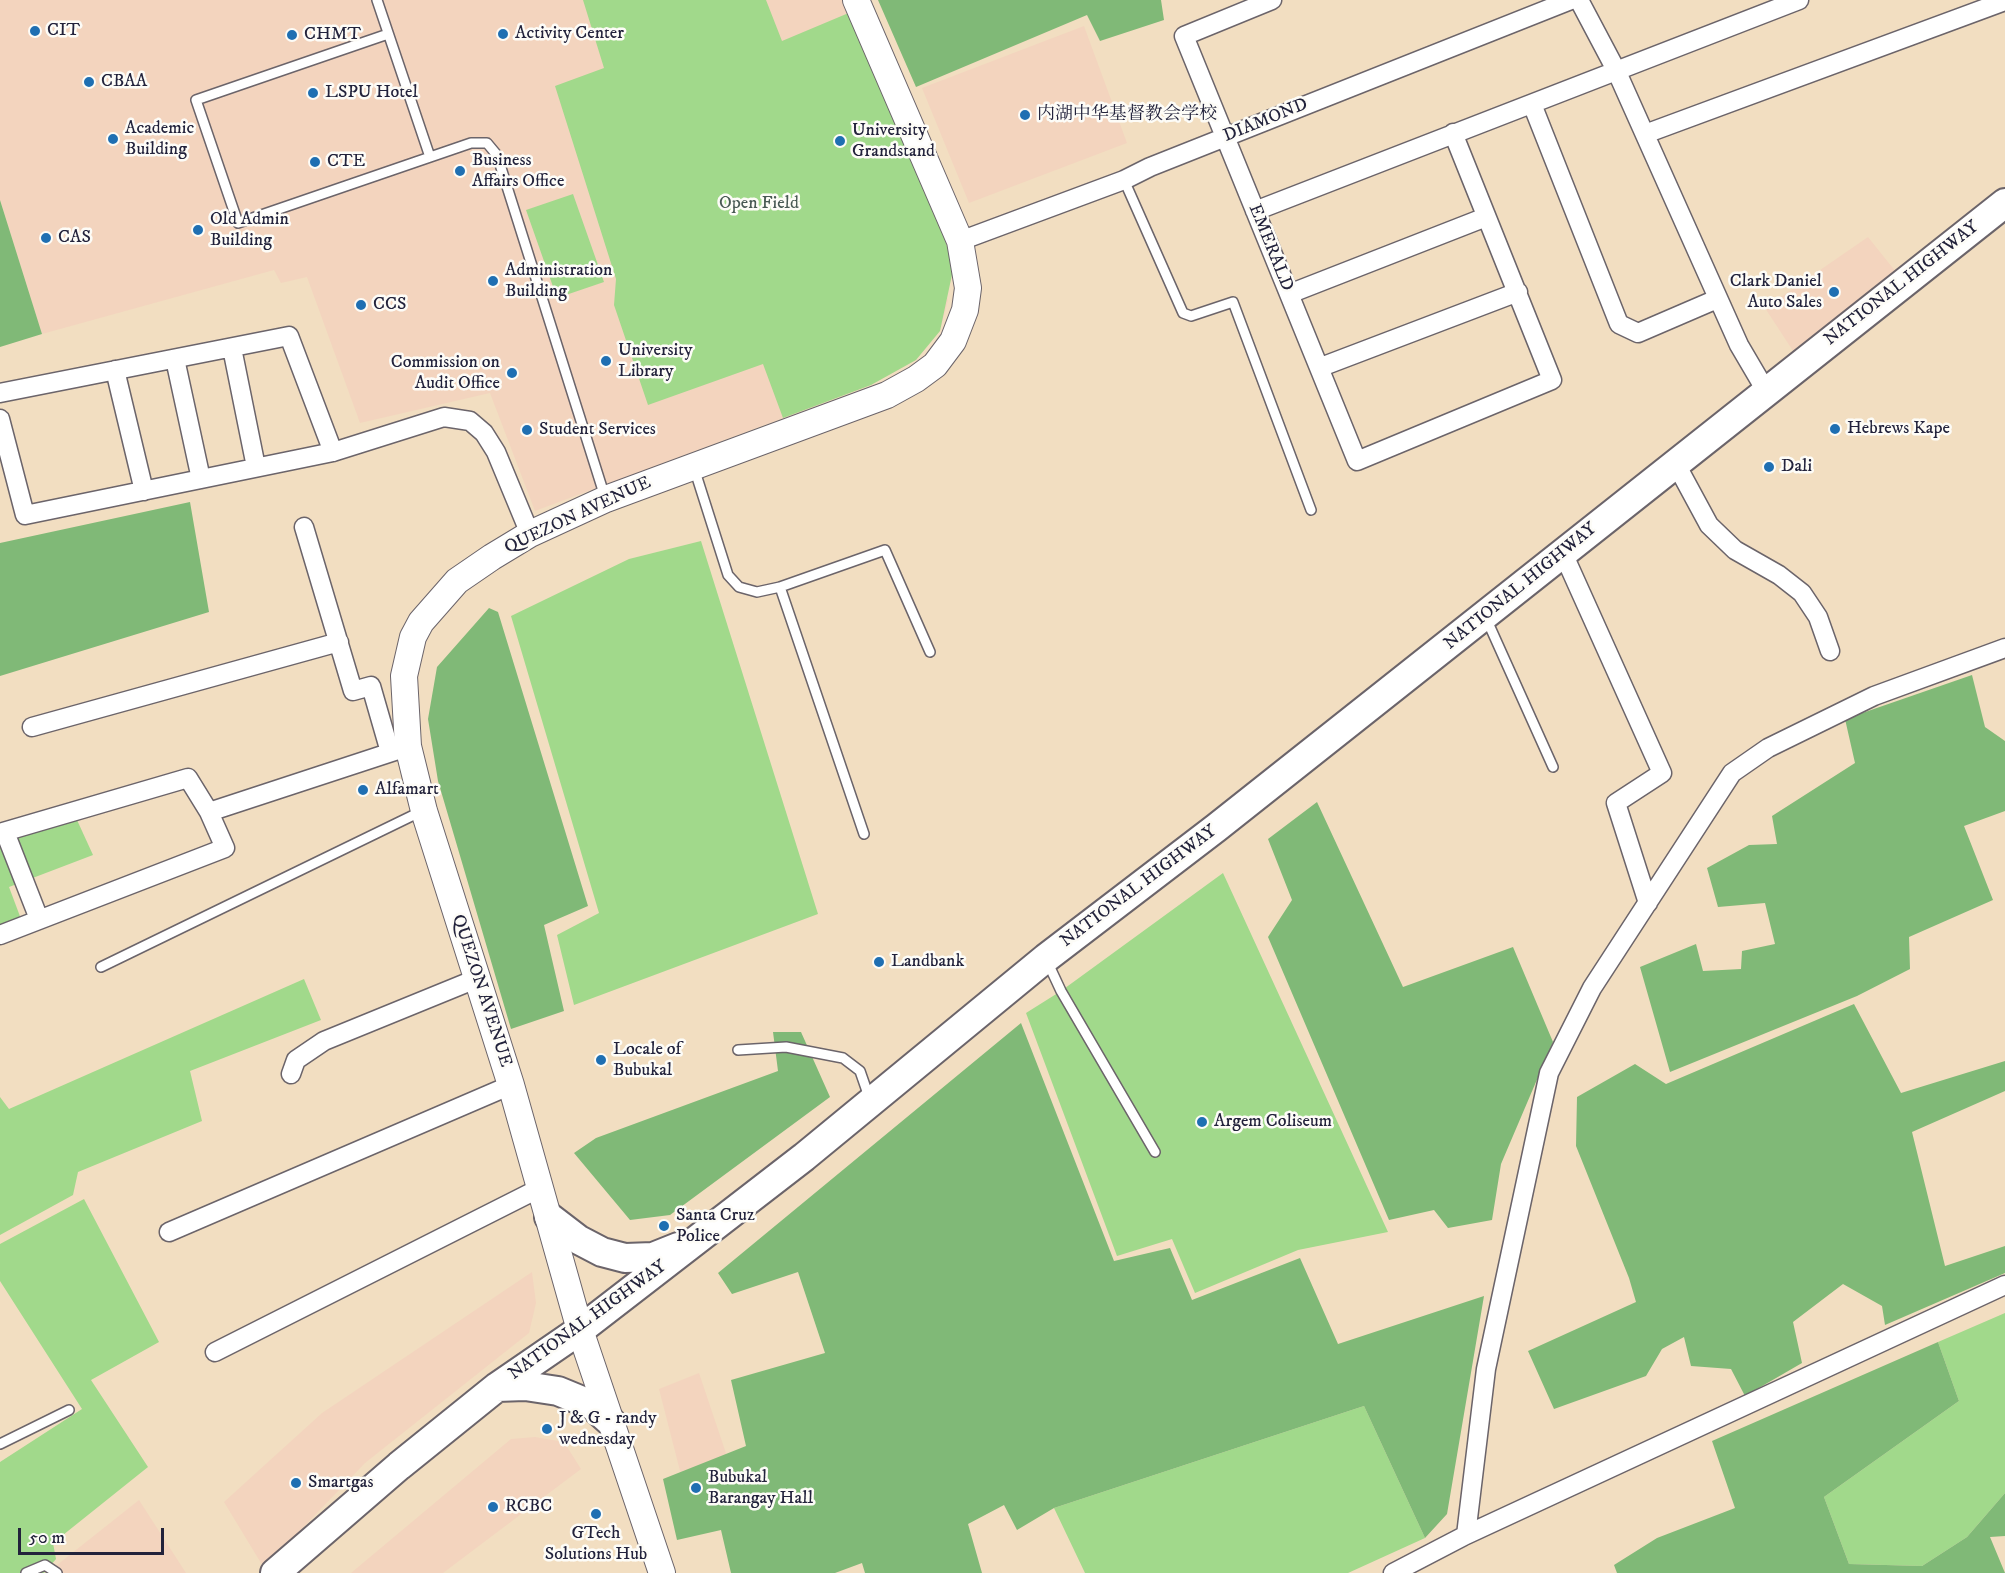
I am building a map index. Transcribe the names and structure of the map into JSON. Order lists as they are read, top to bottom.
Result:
{
  "streets": {
    "main road": ["NATIONAL HIGHWAY", "QUEZON AVENUE"],
    "street": ["DIAMOND", "EMERALD"]
  },
  "crossings": [
    ["DIAMOND", "EMERALD"],
    ["DIAMOND", "QUEZON AVENUE"],
    ["NATIONAL HIGHWAY", "QUEZON AVENUE"]
  ],
  "parks": ["Open Field"],
  "places": [
    "CIT",
    "Activity Center",
    "CHMT",
    "CBAA",
    "LSPU Hotel",
    "内湖中华基督教会学校",
    "Academic Building",
    "University Grandstand",
    "CTE",
    "Business Affairs Office",
    "Old Admin Building",
    "CAS",
    "Administration Building",
    "Clark Daniel Auto Sales",
    "CCS",
    "University Library",
    "Commission on Audit Office",
    "Hebrews Kape",
    "Student Services",
    "Dali",
    "Alfamart",
    "Landbank",
    "Locale of Bubukal",
    "Argem Coliseum",
    "Santa Cruz Police",
    "J & G - randy wednesday",
    "Smartgas",
    "Bubukal Barangay Hall",
    "RCBC",
    "GTech Solutions Hub"
  ],
  "scale_bar": "50 m"
}
